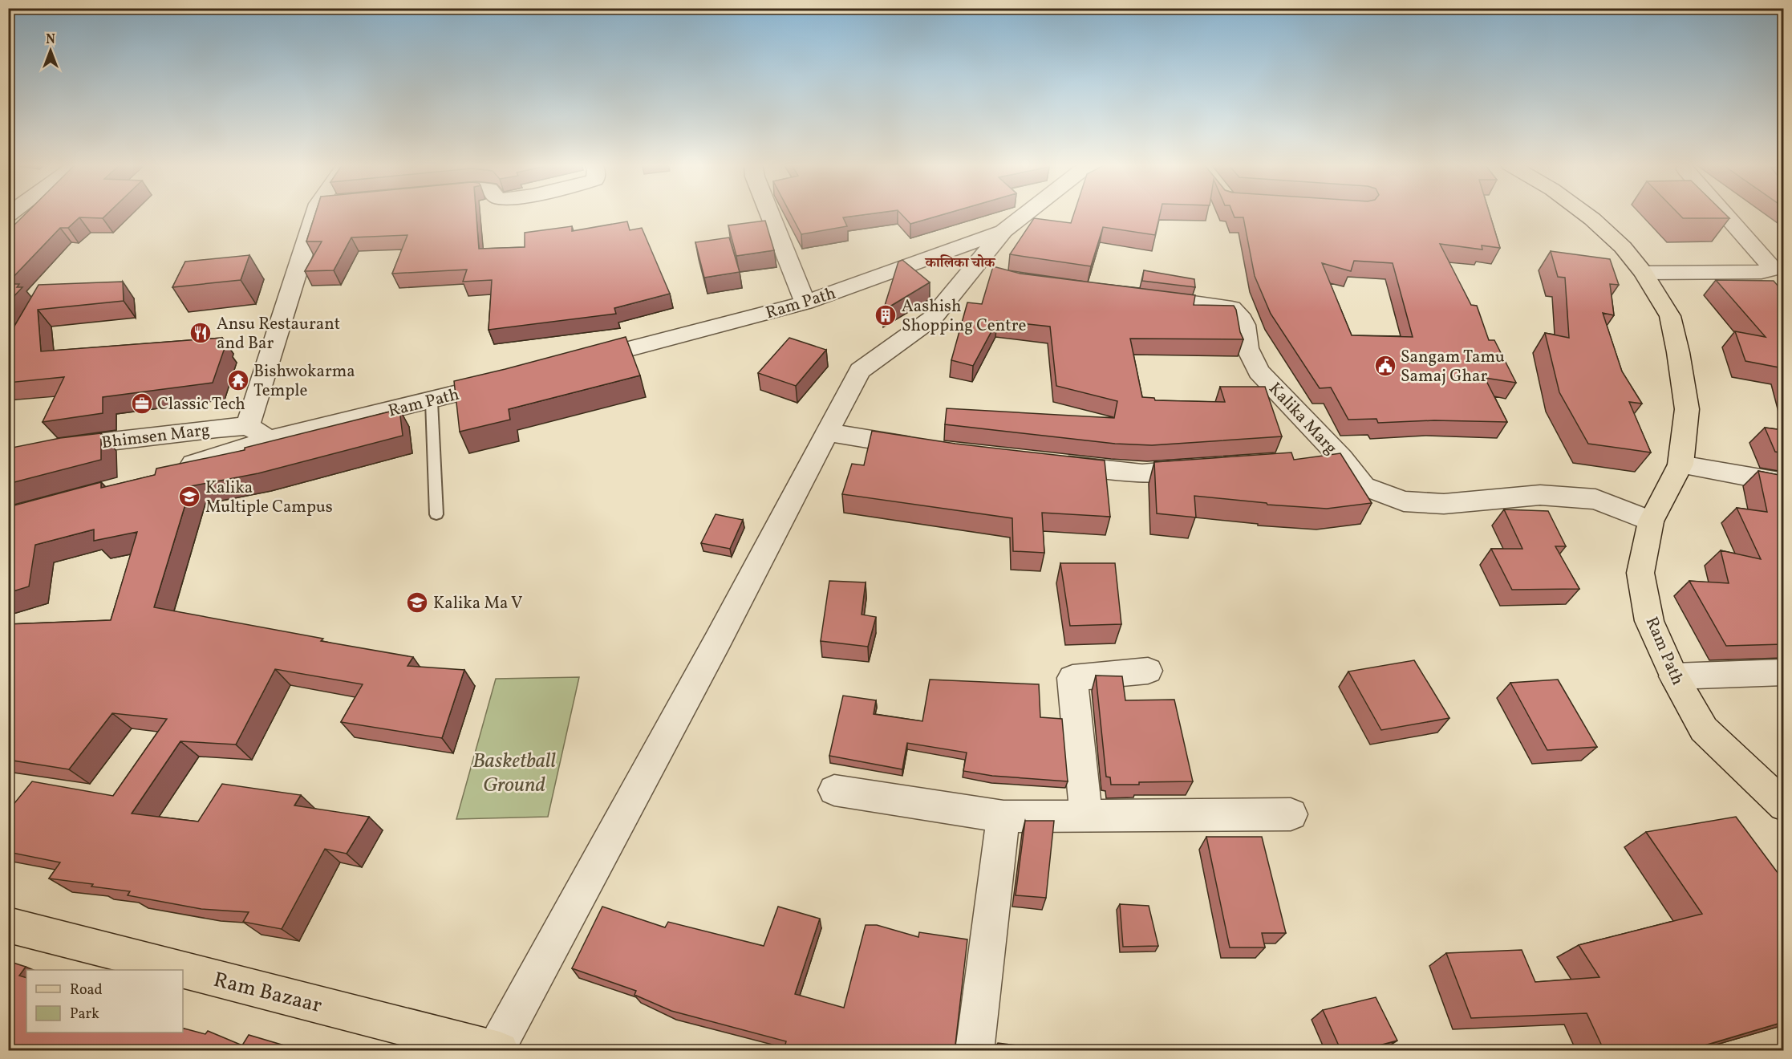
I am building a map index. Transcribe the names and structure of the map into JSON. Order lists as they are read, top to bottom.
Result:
{
  "streets": {
    "main road": ["Ram Path", "Ram Bazaar"],
    "street": ["Kalika Marg", "Bhimsen Marg"]
  },
  "districts": ["कालिका चोक"],
  "parks": ["Basketball Ground"],
  "places": {
    "building": ["Aashish Shopping Centre"],
    "restaurant": ["Ansu Restaurant and Bar"],
    "public building": ["Sangam Tamu Samaj Ghar"],
    "temple": ["Bishwokarma Temple"],
    "office": ["Classic Tech"],
    "school or university": ["Kalika Multiple Campus", "Kalika Ma V"]
  },
  "legend": ["Road", "Park"],
  "north": "top"
}
